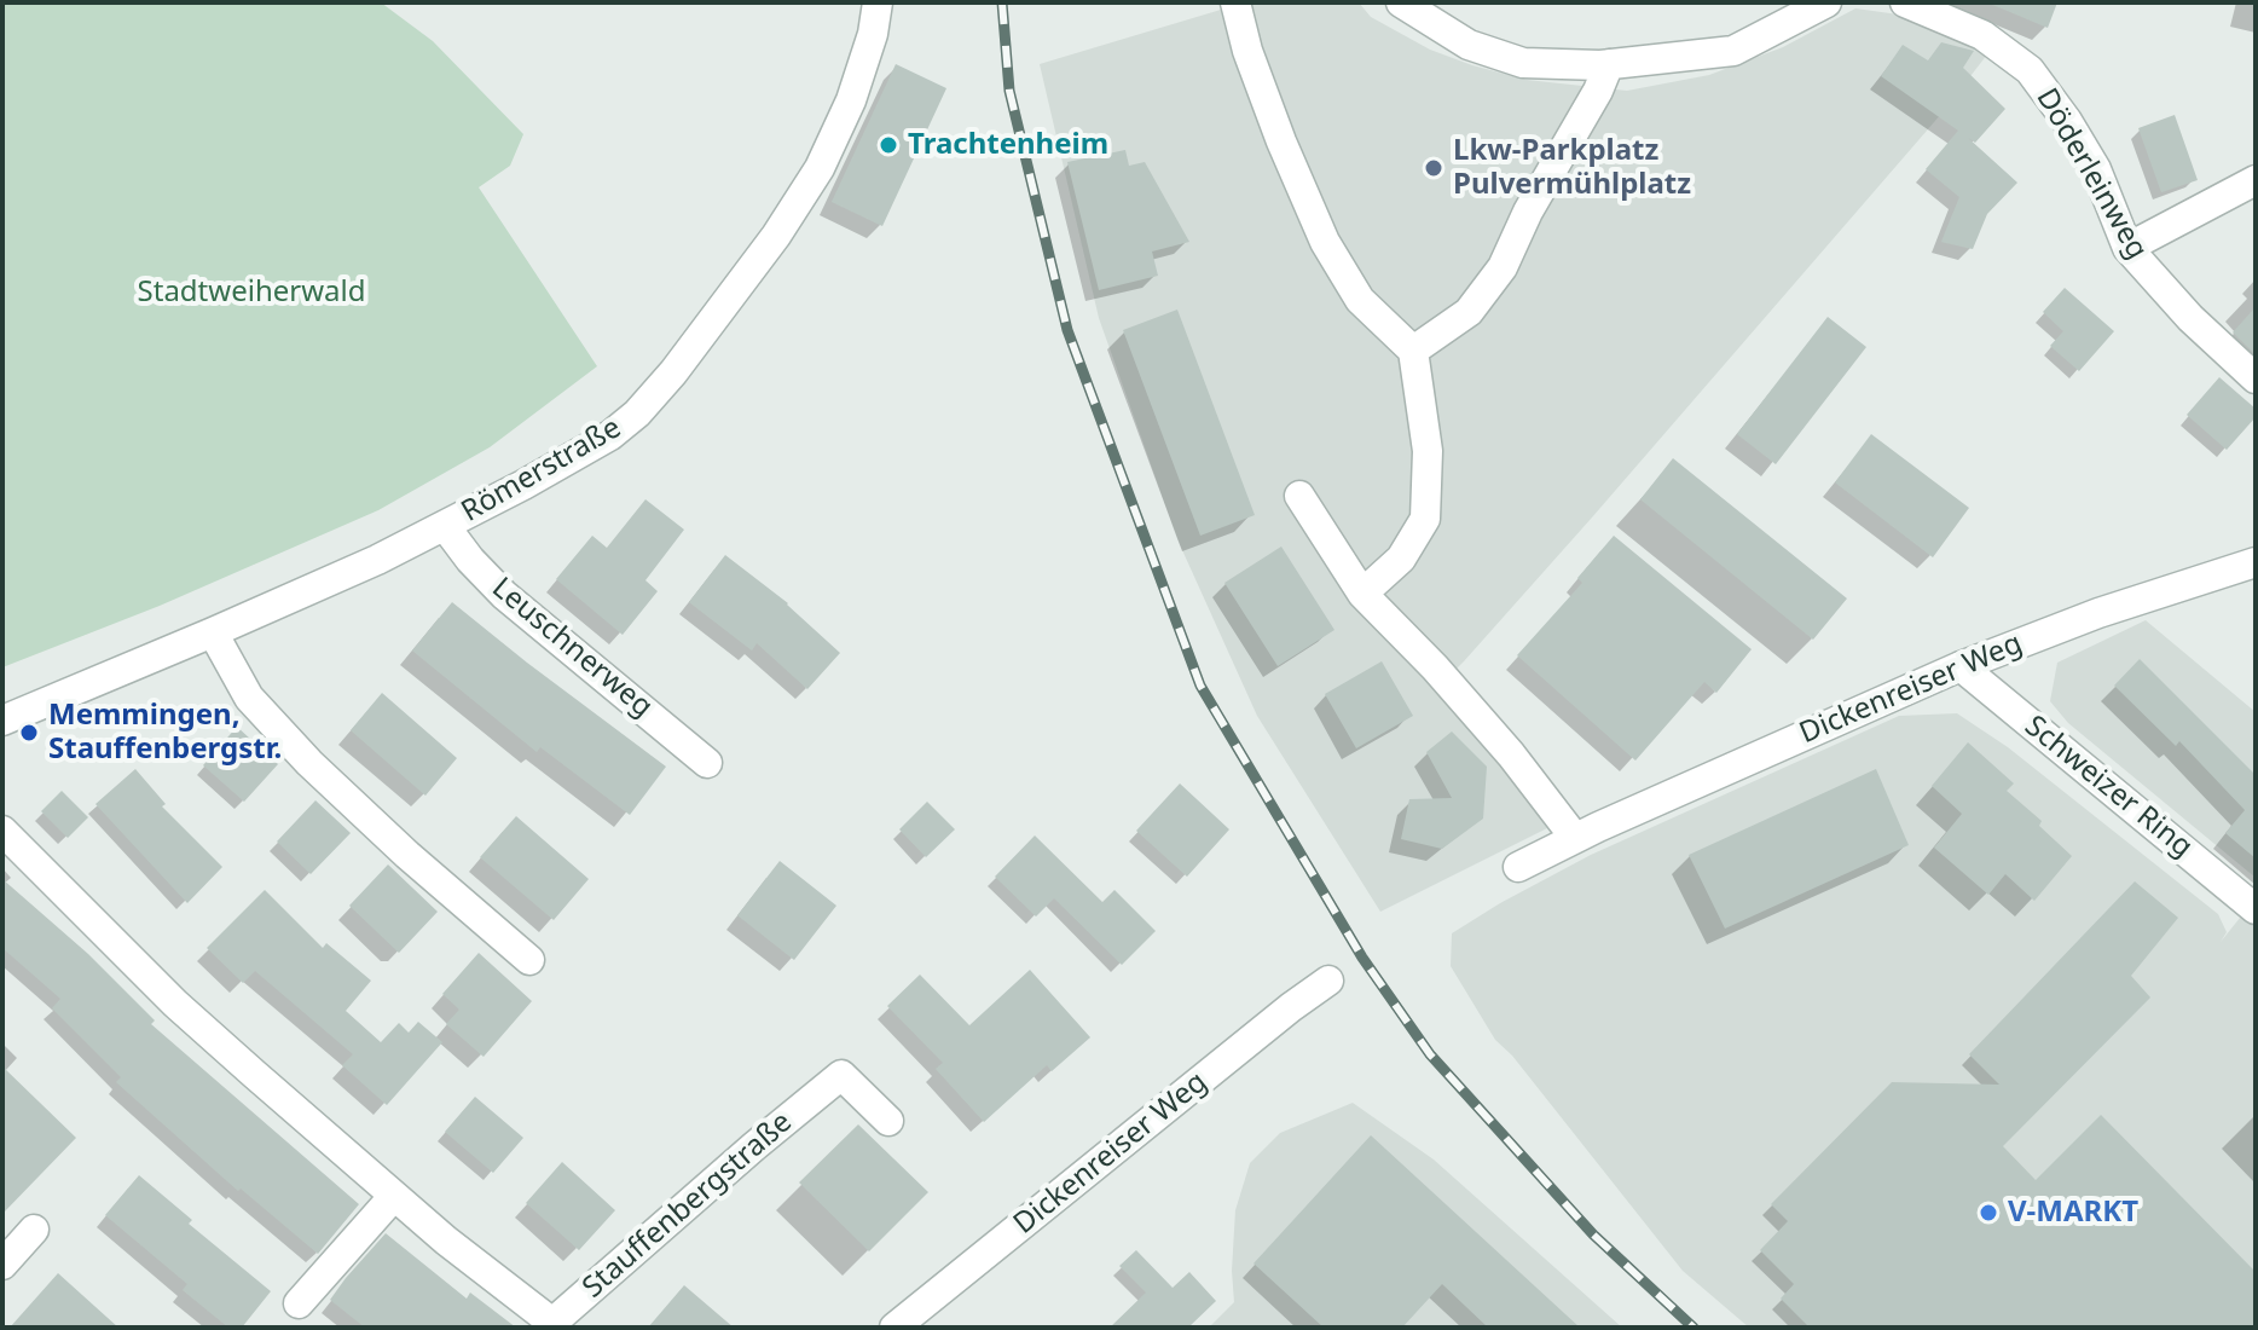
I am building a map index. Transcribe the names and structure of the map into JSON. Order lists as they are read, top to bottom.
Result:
{
  "streets": {
    "street": [
      "Döderleinweg",
      "Römerstraße",
      "Leuschnerweg",
      "Dickenreiser Weg",
      "Schweizer Ring",
      "Stauffenbergstraße"
    ]
  },
  "crossings": [
    ["Römerstraße", "Leuschnerweg"],
    ["Dickenreiser Weg", "Schweizer Ring"]
  ],
  "parks": ["Stadtweiherwald"],
  "places": [
    "Trachtenheim",
    "Lkw-Parkplatz Pulvermühlplatz",
    "Memmingen, Stauffenbergstr.",
    "V-MARKT"
  ]
}
